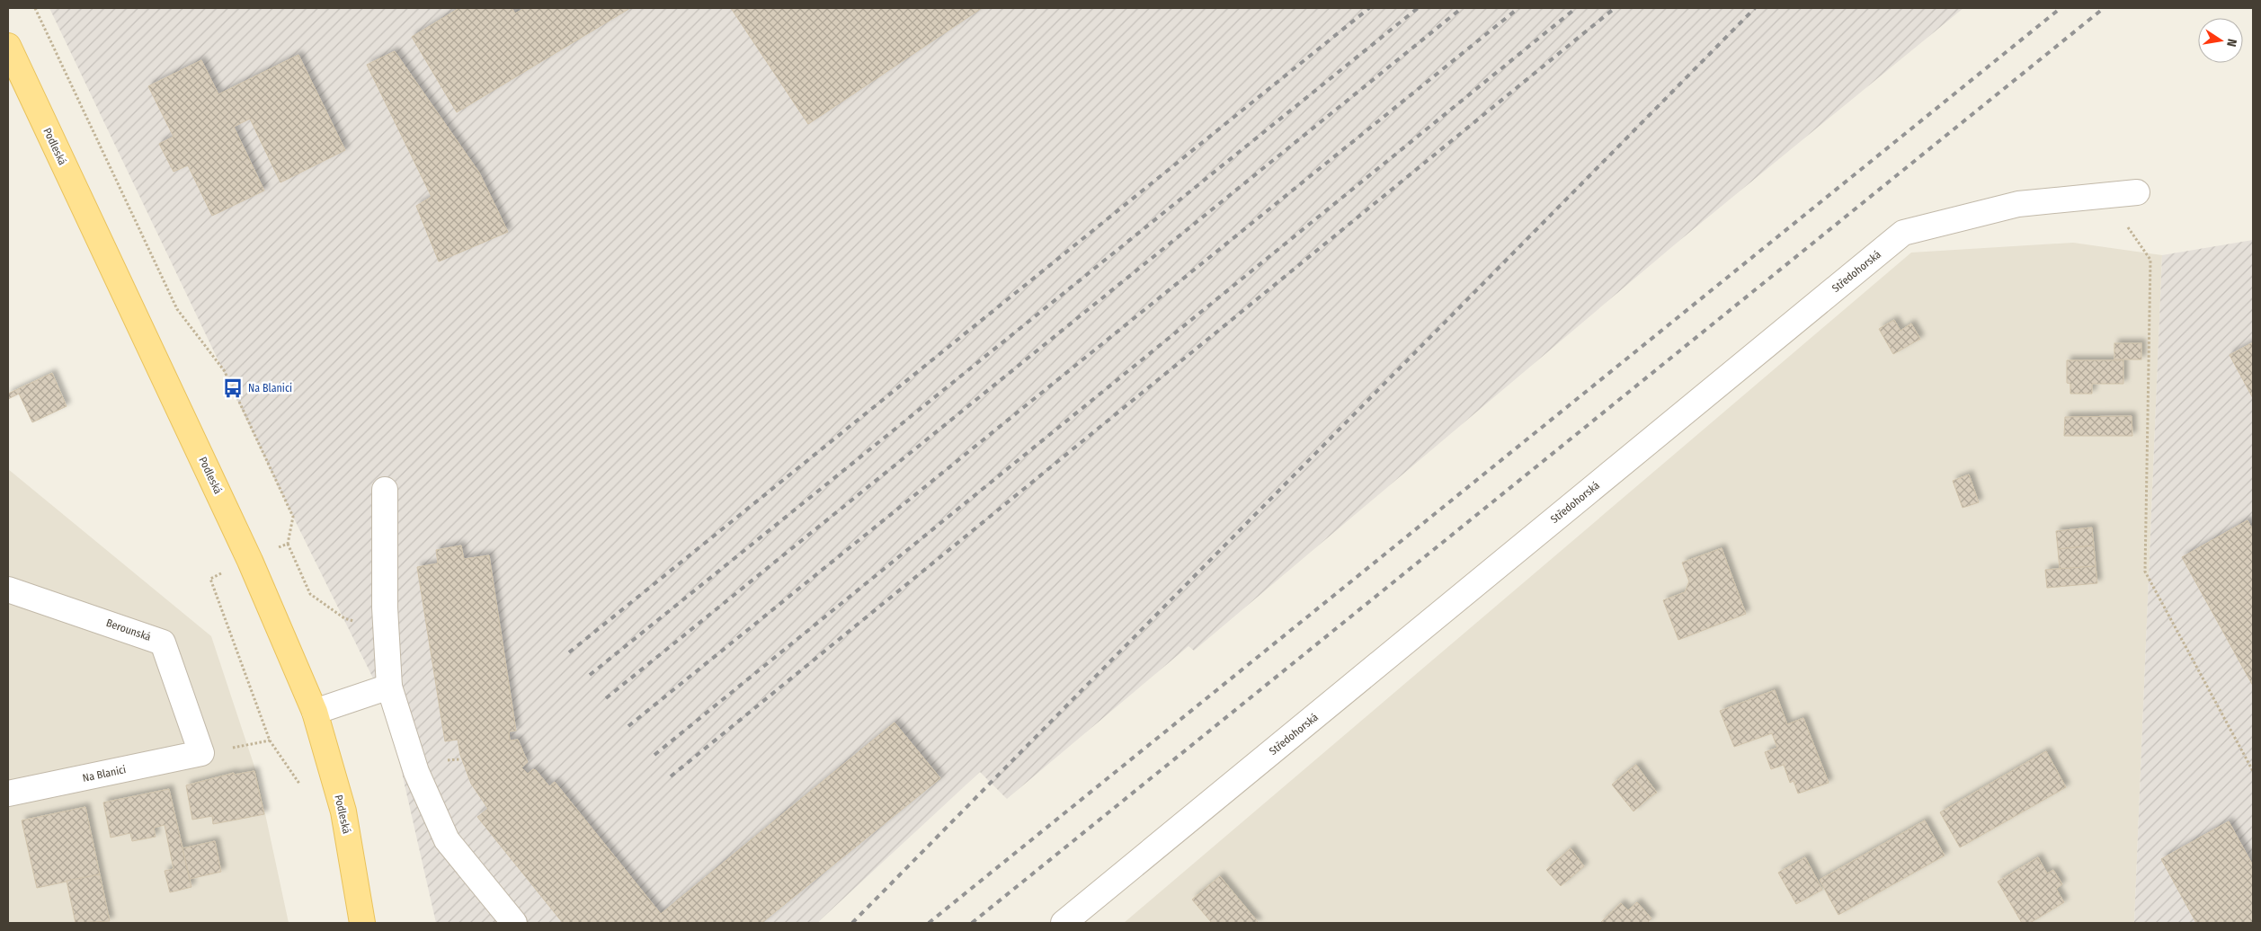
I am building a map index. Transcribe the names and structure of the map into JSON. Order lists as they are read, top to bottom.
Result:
{
  "streets": {
    "main road": ["Podleská"],
    "street": ["Středohorská", "Berounská", "Na Blanici"]
  },
  "crossings": [
    ["Berounská", "Na Blanici"]
  ],
  "places": {
    "bus stop": ["Na Blanici"]
  },
  "north": "right"
}
